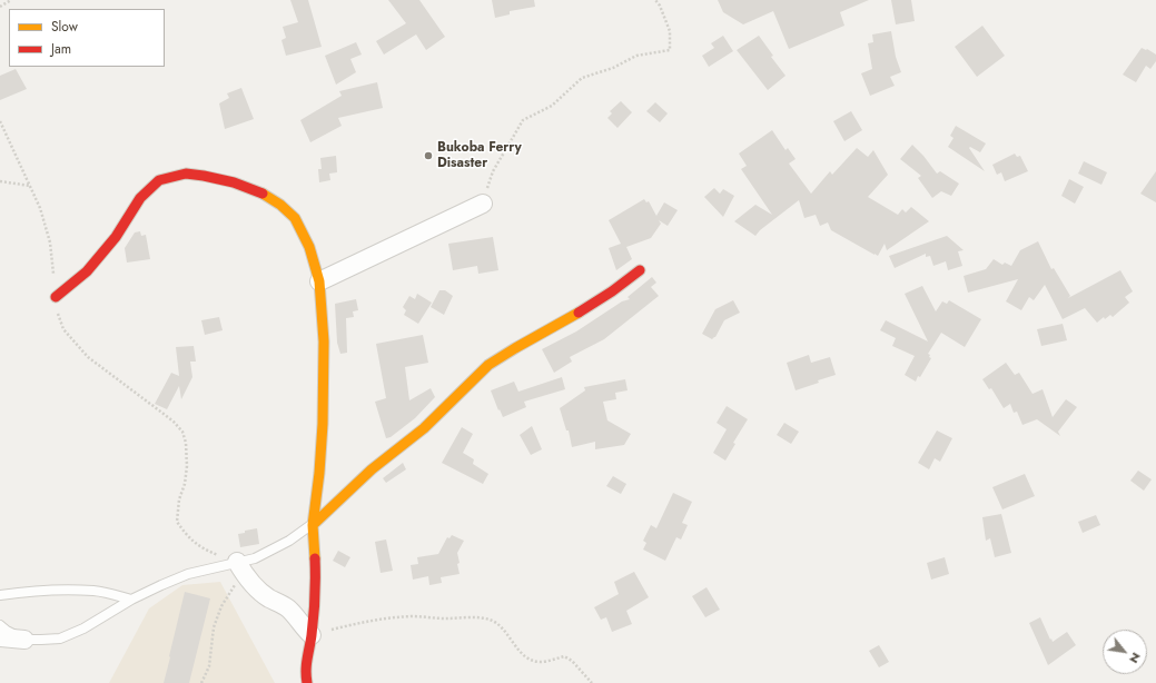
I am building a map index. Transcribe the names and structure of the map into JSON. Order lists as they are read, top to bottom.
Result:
{
  "places": ["Bukoba Ferry Disaster"],
  "legend": ["Slow", "Jam"],
  "north": "bottom right"
}
